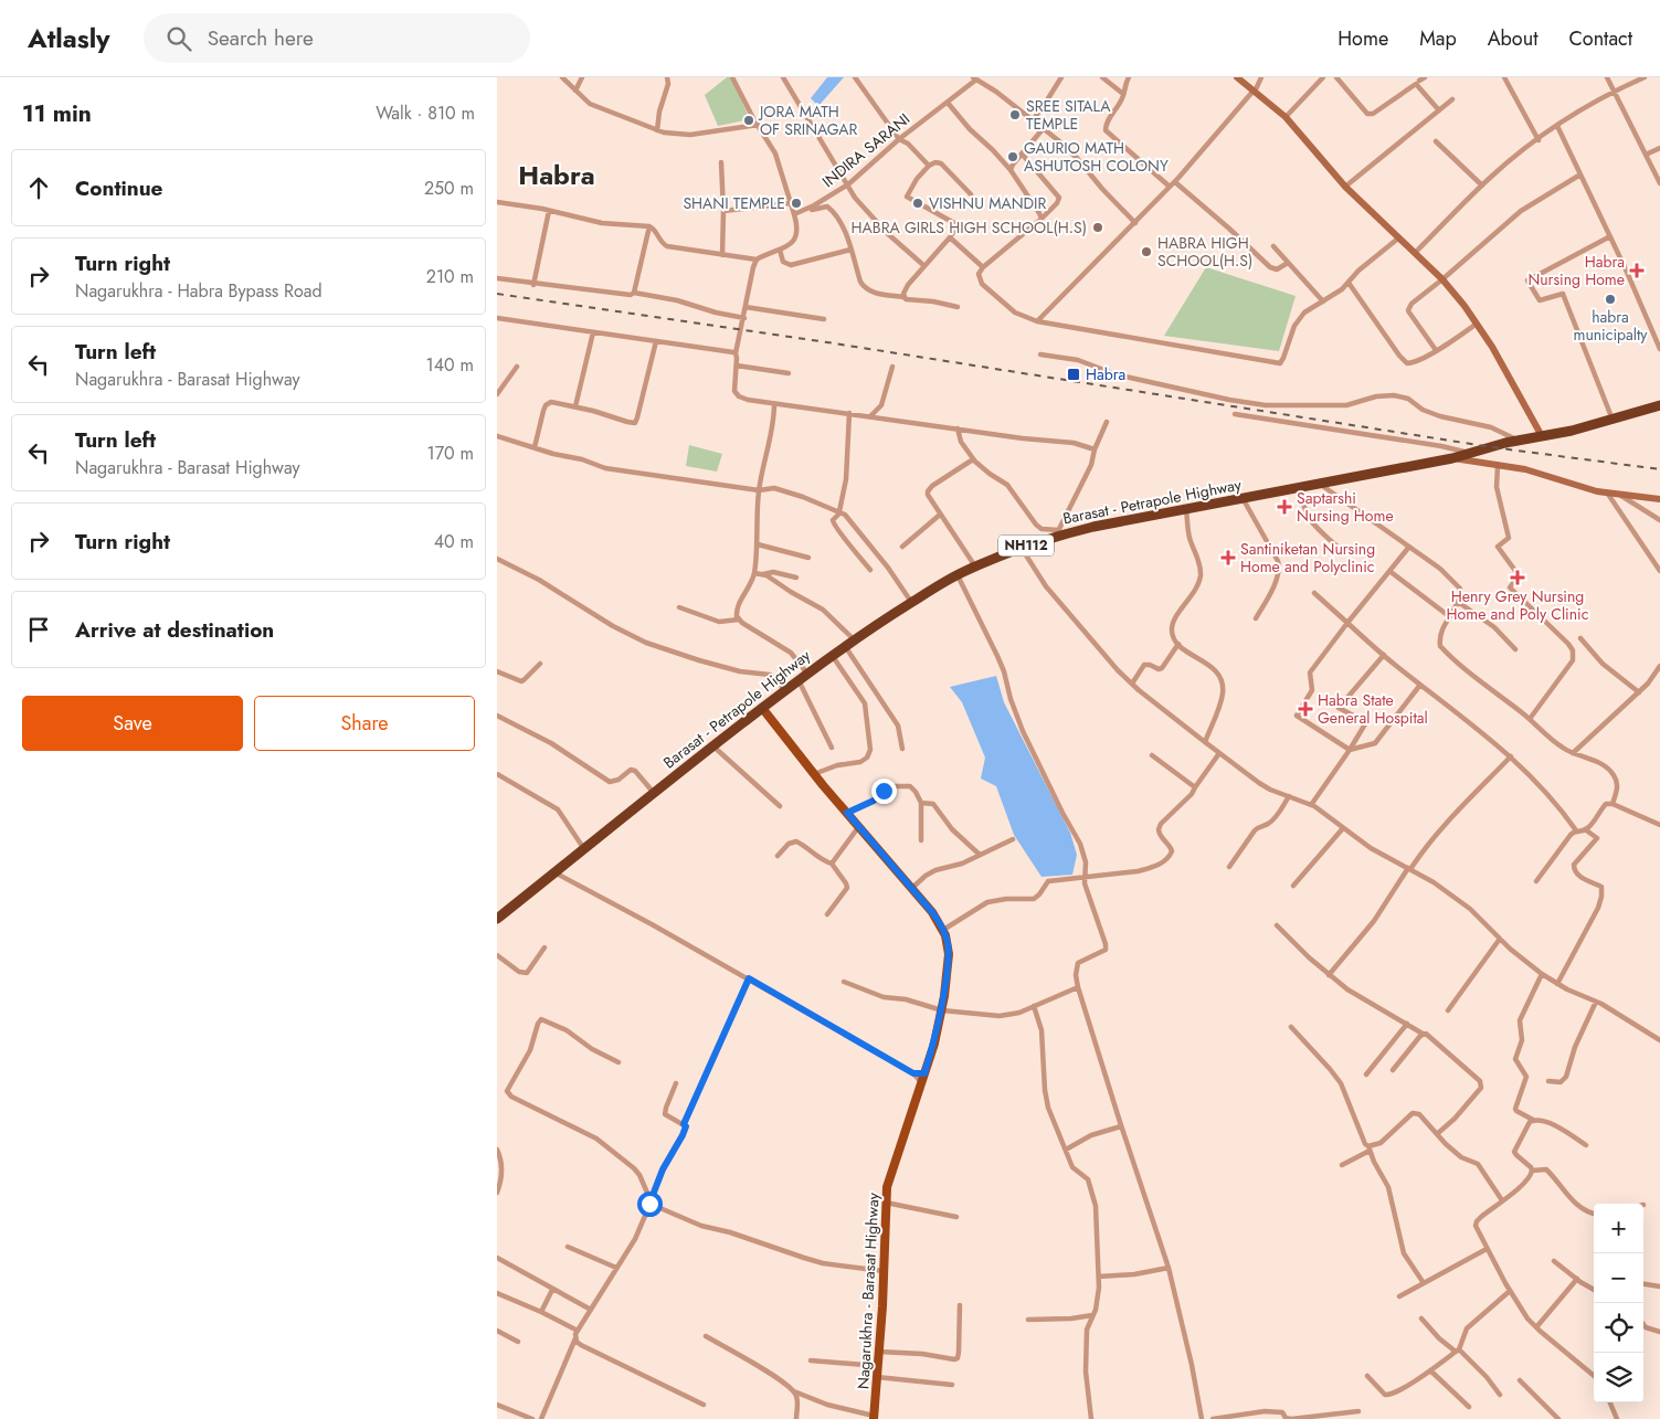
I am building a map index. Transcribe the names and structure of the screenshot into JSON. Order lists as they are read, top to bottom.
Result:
{
  "streets": {
    "highway": ["Barasat - Petrapole Highway", "NH112"],
    "main road": ["Nagarukhra - Barasat Highway"],
    "street": ["INDIRA SARANI"]
  },
  "crossings": [
    ["Barasat - Petrapole Highway", "Nagarukhra - Barasat Highway"]
  ],
  "districts": ["Habra"],
  "places": {
    "other": [
      "SREE SITALA TEMPLE",
      "JORA MATH OF SRINAGAR",
      "GAURIO MATH ASHUTOSH COLONY",
      "SHANI TEMPLE",
      "VISHNU MANDIR",
      "HABRA GIRLS HIGH SCHOOL(H.S)",
      "HABRA HIGH SCHOOL(H.S)",
      "habra municipalty"
    ],
    "health": [
      "Habra Nursing Home",
      "Saptarshi Nursing Home",
      "Santiniketan Nursing Home and Polyclinic",
      "Henry Grey Nursing Home and Poly Clinic",
      "Habra State General Hospital"
    ],
    "transit": ["Habra"]
  },
  "page": {
    "header": "Atlasly",
    "search": "Search here",
    "nav": [
      "Home",
      "Map",
      "About",
      "Contact"
    ],
    "heading": ["11 min", "Walk · 810 m"],
    "list": [
      ["Continue", "250 m"],
      ["Turn right", "Nagarukhra - Habra Bypass Road", "210 m"],
      ["Turn left", "Nagarukhra - Barasat Highway", "140 m"],
      ["Turn left", "Nagarukhra - Barasat Highway", "170 m"],
      ["Turn right", "40 m"],
      "Arrive at destination"
    ],
    "buttons": ["Save", "Share"],
    "map_buttons": ["+", "−"]
  }
}
